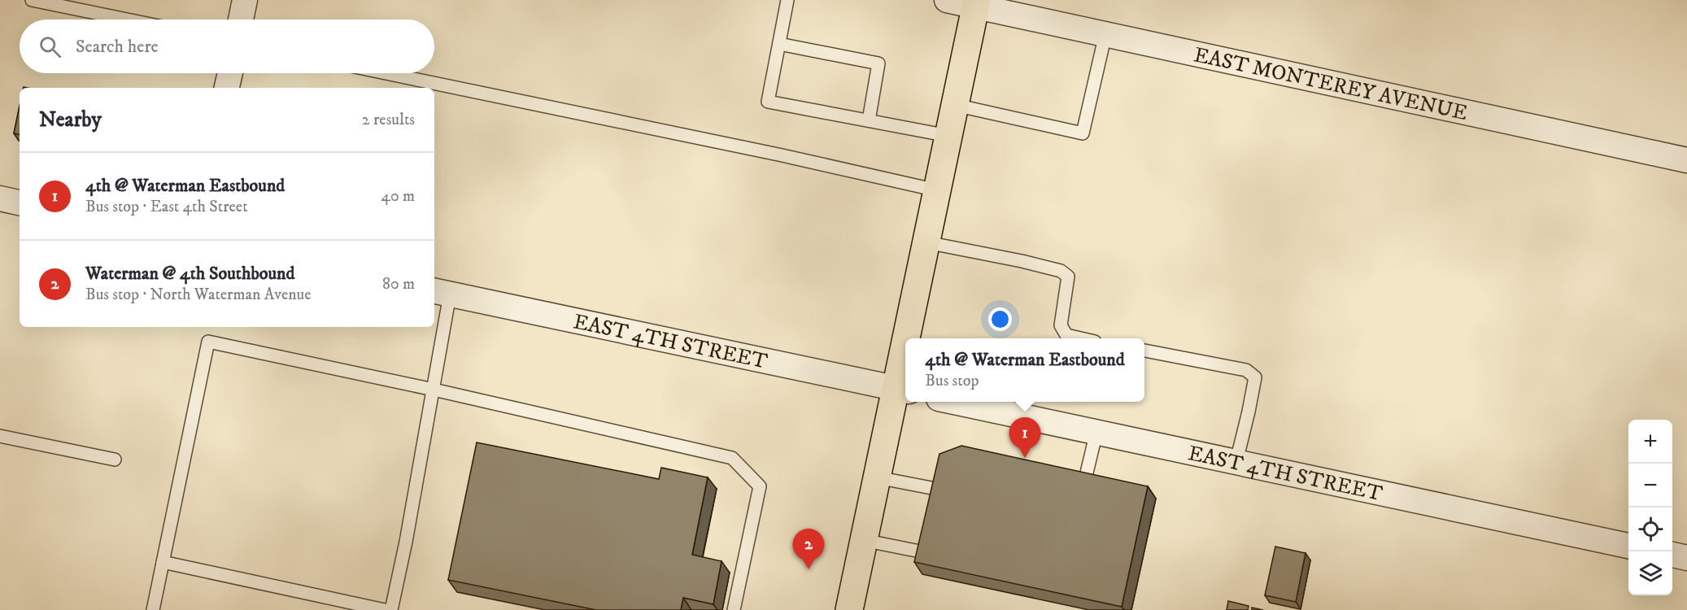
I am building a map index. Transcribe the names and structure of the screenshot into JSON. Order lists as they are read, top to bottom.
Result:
{
  "streets": {
    "street": ["EAST MONTEREY AVENUE", "EAST 4TH STREET"]
  },
  "page": {
    "search": "Search here",
    "heading": ["Nearby", "2 results"],
    "list": [
      {
        "mark": "1",
        "name": "4th @ Waterman Eastbound",
        "note": "Bus stop · East 4th Street",
        "value": "40 m"
      },
      {
        "mark": "2",
        "name": "Waterman @ 4th Southbound",
        "note": "Bus stop · North Waterman Avenue",
        "value": "80 m"
      }
    ],
    "popup": ["4th @ Waterman Eastbound", "Bus stop"],
    "pins": ["1", "2"],
    "map_buttons": ["+", "−"]
  }
}
